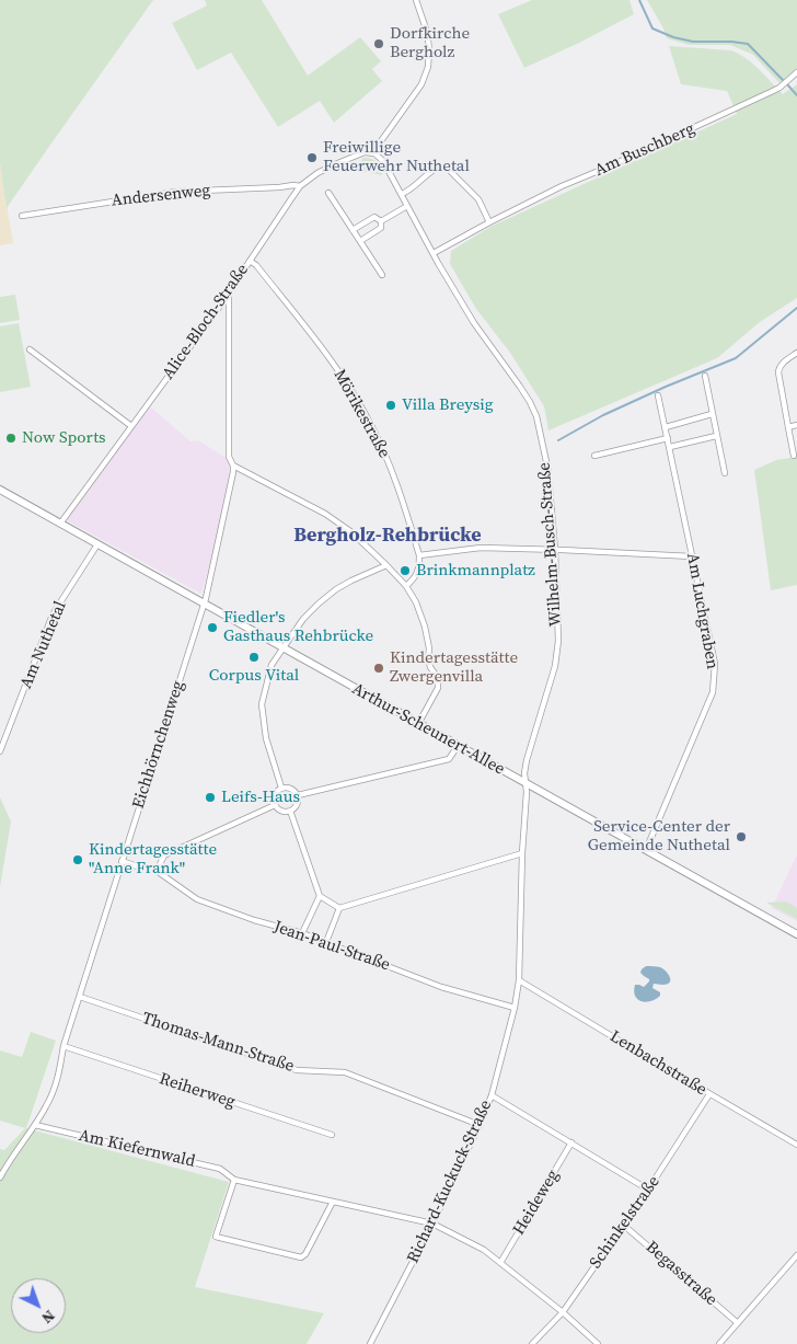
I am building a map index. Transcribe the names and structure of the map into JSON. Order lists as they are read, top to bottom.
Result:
{
  "streets": {
    "main road": ["Arthur-Scheunert-Allee"],
    "street": [
      "Am Buschberg",
      "Andersenweg",
      "Alice-Bloch-Straße",
      "Mörikestraße",
      "Wilhelm-Busch-Straße",
      "Am Luchgraben",
      "Am Nuthetal",
      "Eichhörnchenweg",
      "Jean-Paul-Straße",
      "Thomas-Mann-Straße",
      "Lenbachstraße",
      "Reiherweg",
      "Am Kiefernwald",
      "Richard-Kuckuck-Straße",
      "Heideweg",
      "Schinkelstraße",
      "Begasstraße"
    ]
  },
  "crossings": [
    ["Am Buschberg", "Wilhelm-Busch-Straße"],
    ["Andersenweg", "Alice-Bloch-Straße"],
    ["Alice-Bloch-Straße", "Mörikestraße"],
    ["Alice-Bloch-Straße", "Wilhelm-Busch-Straße"],
    ["Alice-Bloch-Straße", "Arthur-Scheunert-Allee"],
    ["Alice-Bloch-Straße", "Eichhörnchenweg"],
    ["Wilhelm-Busch-Straße", "Arthur-Scheunert-Allee"],
    ["Wilhelm-Busch-Straße", "Richard-Kuckuck-Straße"],
    ["Am Luchgraben", "Arthur-Scheunert-Allee"],
    ["Am Nuthetal", "Arthur-Scheunert-Allee"],
    ["Arthur-Scheunert-Allee", "Eichhörnchenweg"],
    ["Arthur-Scheunert-Allee", "Richard-Kuckuck-Straße"],
    ["Eichhörnchenweg", "Thomas-Mann-Straße"],
    ["Eichhörnchenweg", "Reiherweg"],
    ["Eichhörnchenweg", "Am Kiefernwald"],
    ["Jean-Paul-Straße", "Richard-Kuckuck-Straße"],
    ["Thomas-Mann-Straße", "Richard-Kuckuck-Straße"],
    ["Lenbachstraße", "Richard-Kuckuck-Straße"],
    ["Lenbachstraße", "Schinkelstraße"],
    ["Am Kiefernwald", "Richard-Kuckuck-Straße"],
    ["Am Kiefernwald", "Heideweg"],
    ["Am Kiefernwald", "Schinkelstraße"],
    ["Schinkelstraße", "Begasstraße"]
  ],
  "districts": ["Bergholz-Rehbrücke"],
  "places": [
    "Dorfkirche Bergholz",
    "Freiwillige Feuerwehr Nuthetal",
    "Villa Breysig",
    "Now Sports",
    "Brinkmannplatz",
    "Fiedler's Gasthaus Rehbrücke",
    "Corpus Vital",
    "Kindertagesstätte Zwergenvilla",
    "Leifs-Haus",
    "Service-Center der Gemeinde Nuthetal",
    "Kindertagesstätte \"Anne Frank\""
  ],
  "north": "bottom right"
}
